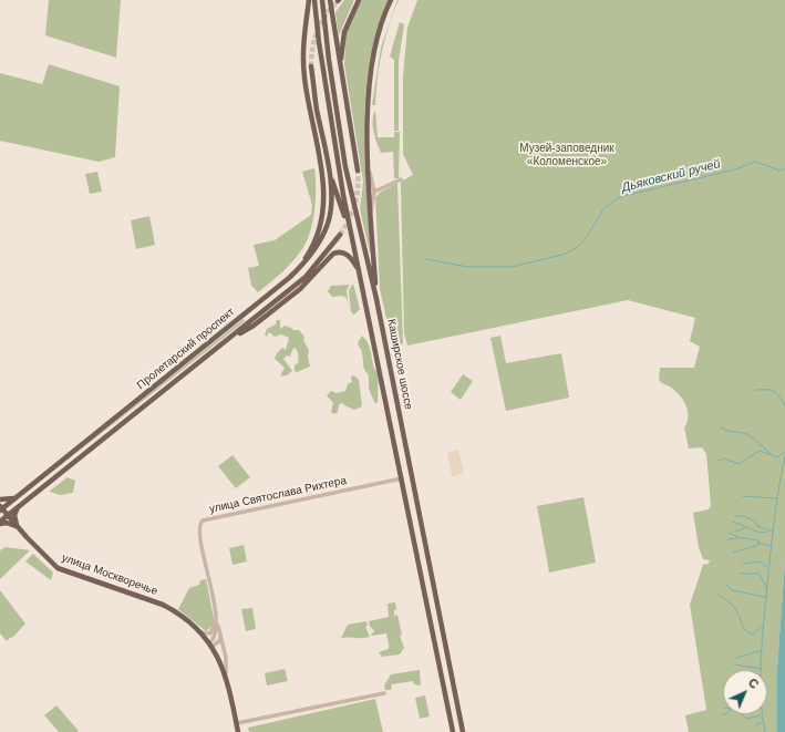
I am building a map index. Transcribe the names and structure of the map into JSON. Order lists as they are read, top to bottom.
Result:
{
  "streets": {
    "main road": ["Пролетарский проспект", "Каширское шоссе", "улица Москворечье"],
    "street": ["улица Святослава Рихтера"]
  },
  "crossings": [
    ["Пролетарский проспект", "улица Москворечье"],
    ["Каширское шоссе", "улица Святослава Рихтера"]
  ],
  "water": ["Дьяковский ручей"],
  "parks": ["Музей-заповедник «Коломенское»"],
  "north": "top right"
}
